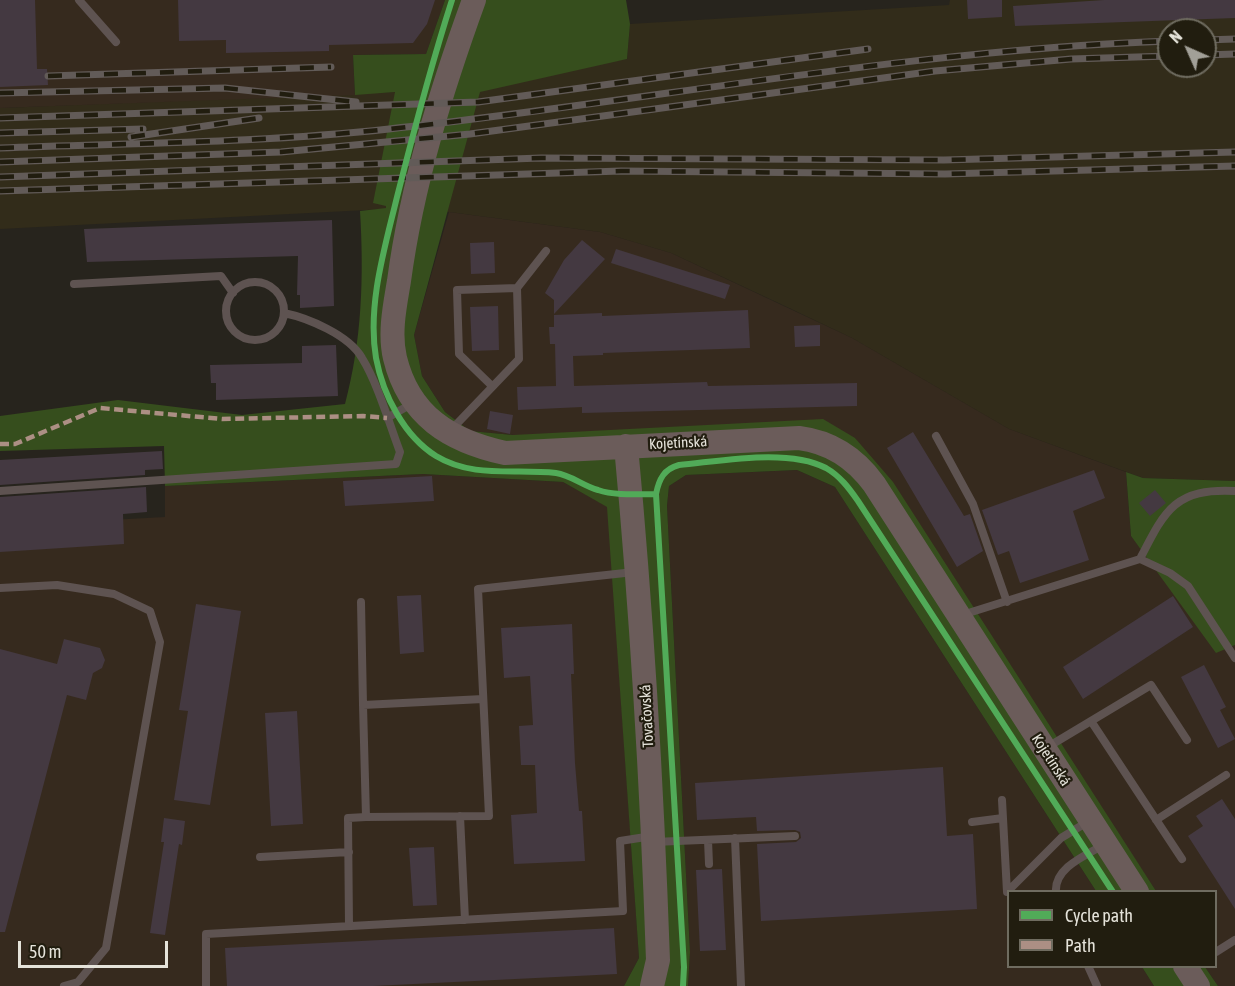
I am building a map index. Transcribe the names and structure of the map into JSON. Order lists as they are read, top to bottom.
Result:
{
  "streets": {
    "main road": ["Kojetínská", "Tovačovská"]
  },
  "crossings": [
    ["Kojetínská", "Tovačovská"]
  ],
  "legend": ["Cycle path", "Path"],
  "scale_bar": "50 m",
  "north": "top left"
}
